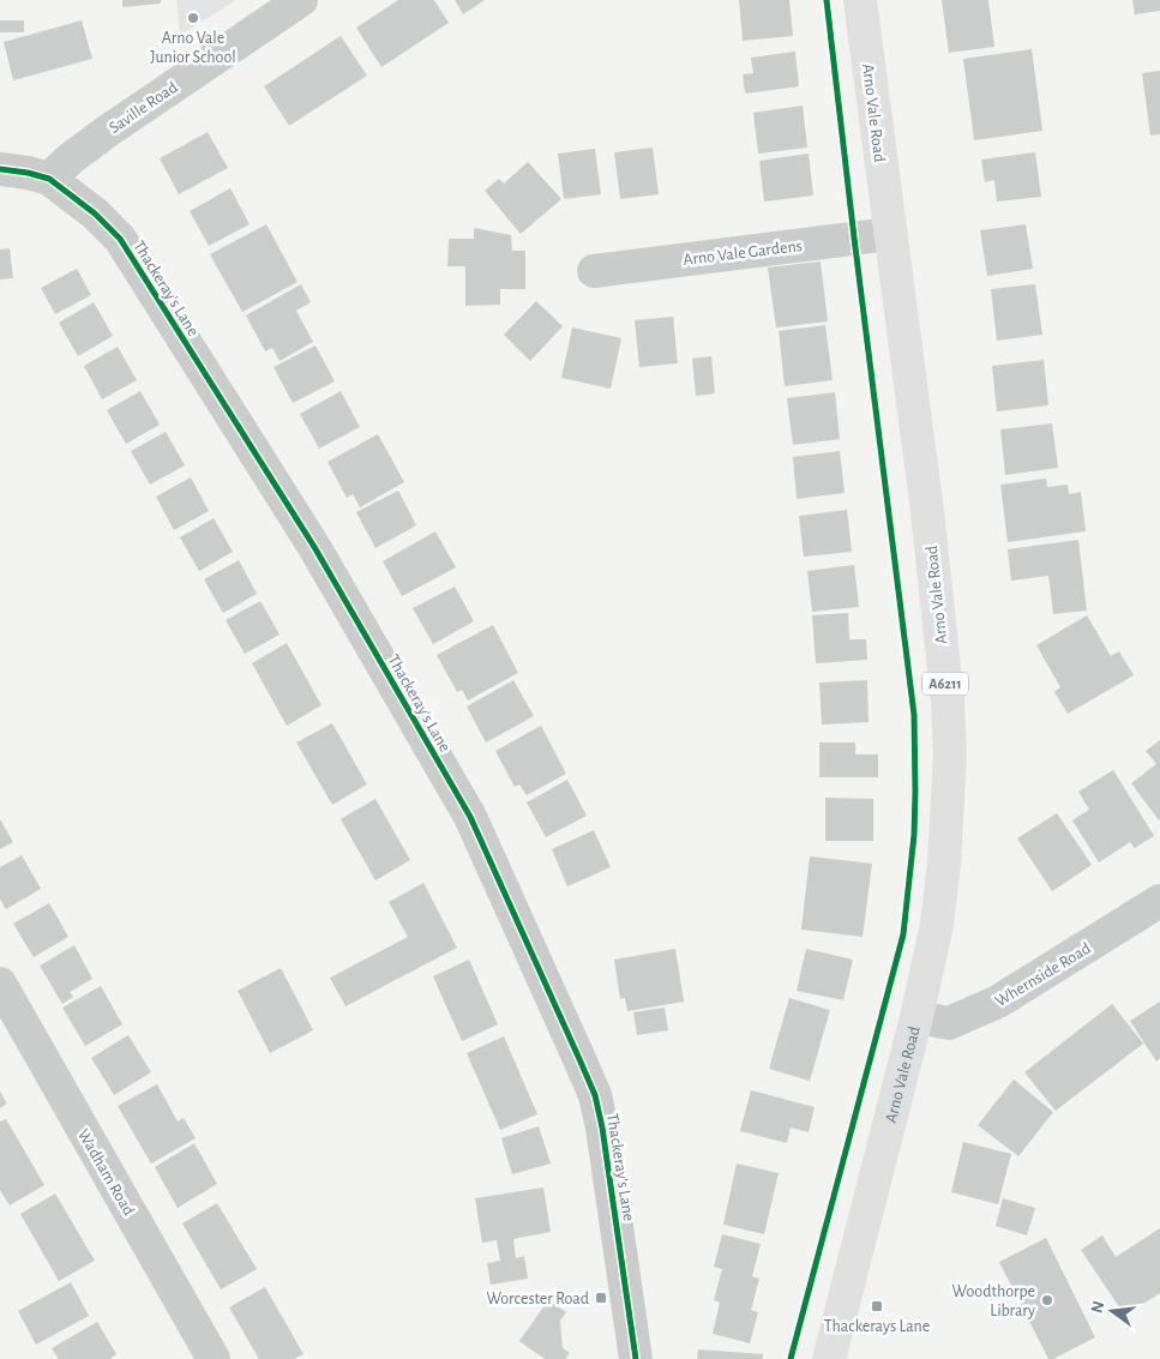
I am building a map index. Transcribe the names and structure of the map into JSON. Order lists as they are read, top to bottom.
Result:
{
  "streets": {
    "main road": ["Arno Vale Road", "A6211"],
    "street": [
      "Saville Road",
      "Arno Vale Gardens",
      "Thackeray's Lane",
      "Whernside Road",
      "Wadham Road"
    ]
  },
  "crossings": [
    ["Saville Road", "Thackeray's Lane"],
    ["Arno Vale Road", "Arno Vale Gardens"],
    ["Arno Vale Road", "Whernside Road"]
  ],
  "places": {
    "other": ["Arno Vale Junior School", "Woodthorpe Library"],
    "transit": ["Worcester Road", "Thackerays Lane"]
  },
  "north": "left"
}
